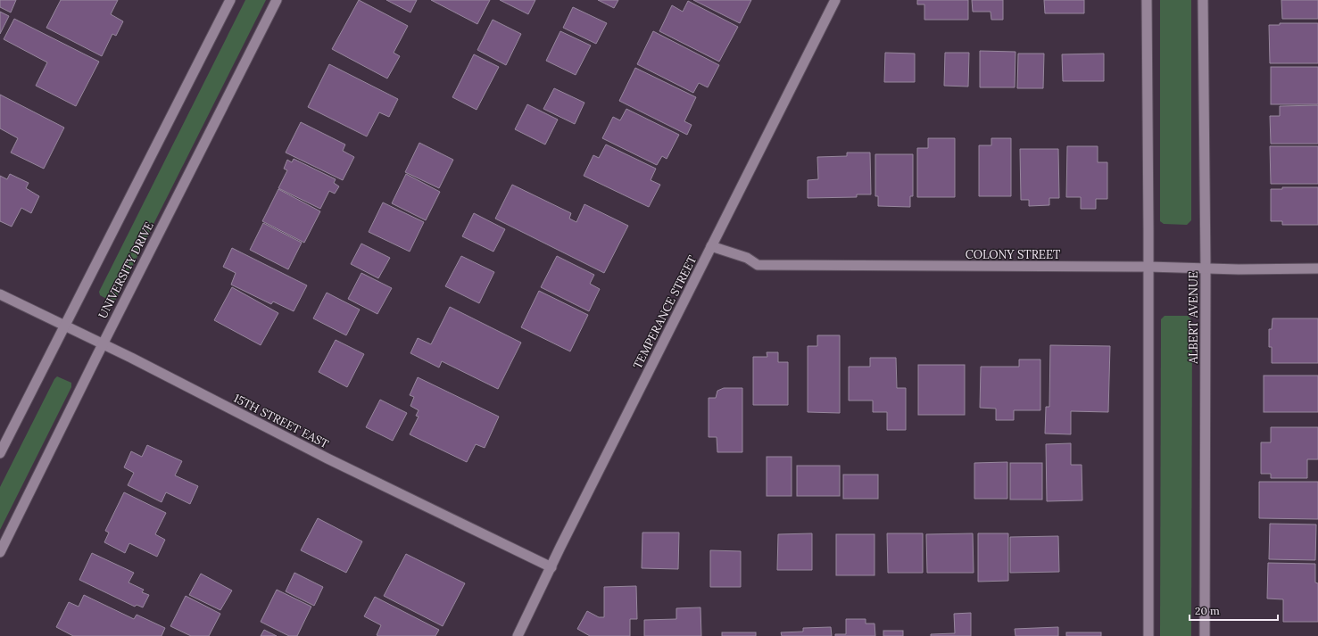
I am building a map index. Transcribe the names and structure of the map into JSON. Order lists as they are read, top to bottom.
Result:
{
  "streets": {
    "street": [
      "COLONY STREET",
      "UNIVERSITY DRIVE",
      "TEMPERANCE STREET",
      "ALBERT AVENUE",
      "15TH STREET EAST"
    ]
  },
  "crossings": [
    ["COLONY STREET", "TEMPERANCE STREET"],
    ["COLONY STREET", "ALBERT AVENUE"],
    ["UNIVERSITY DRIVE", "15TH STREET EAST"],
    ["TEMPERANCE STREET", "15TH STREET EAST"]
  ],
  "scale_bar": "20 m"
}
